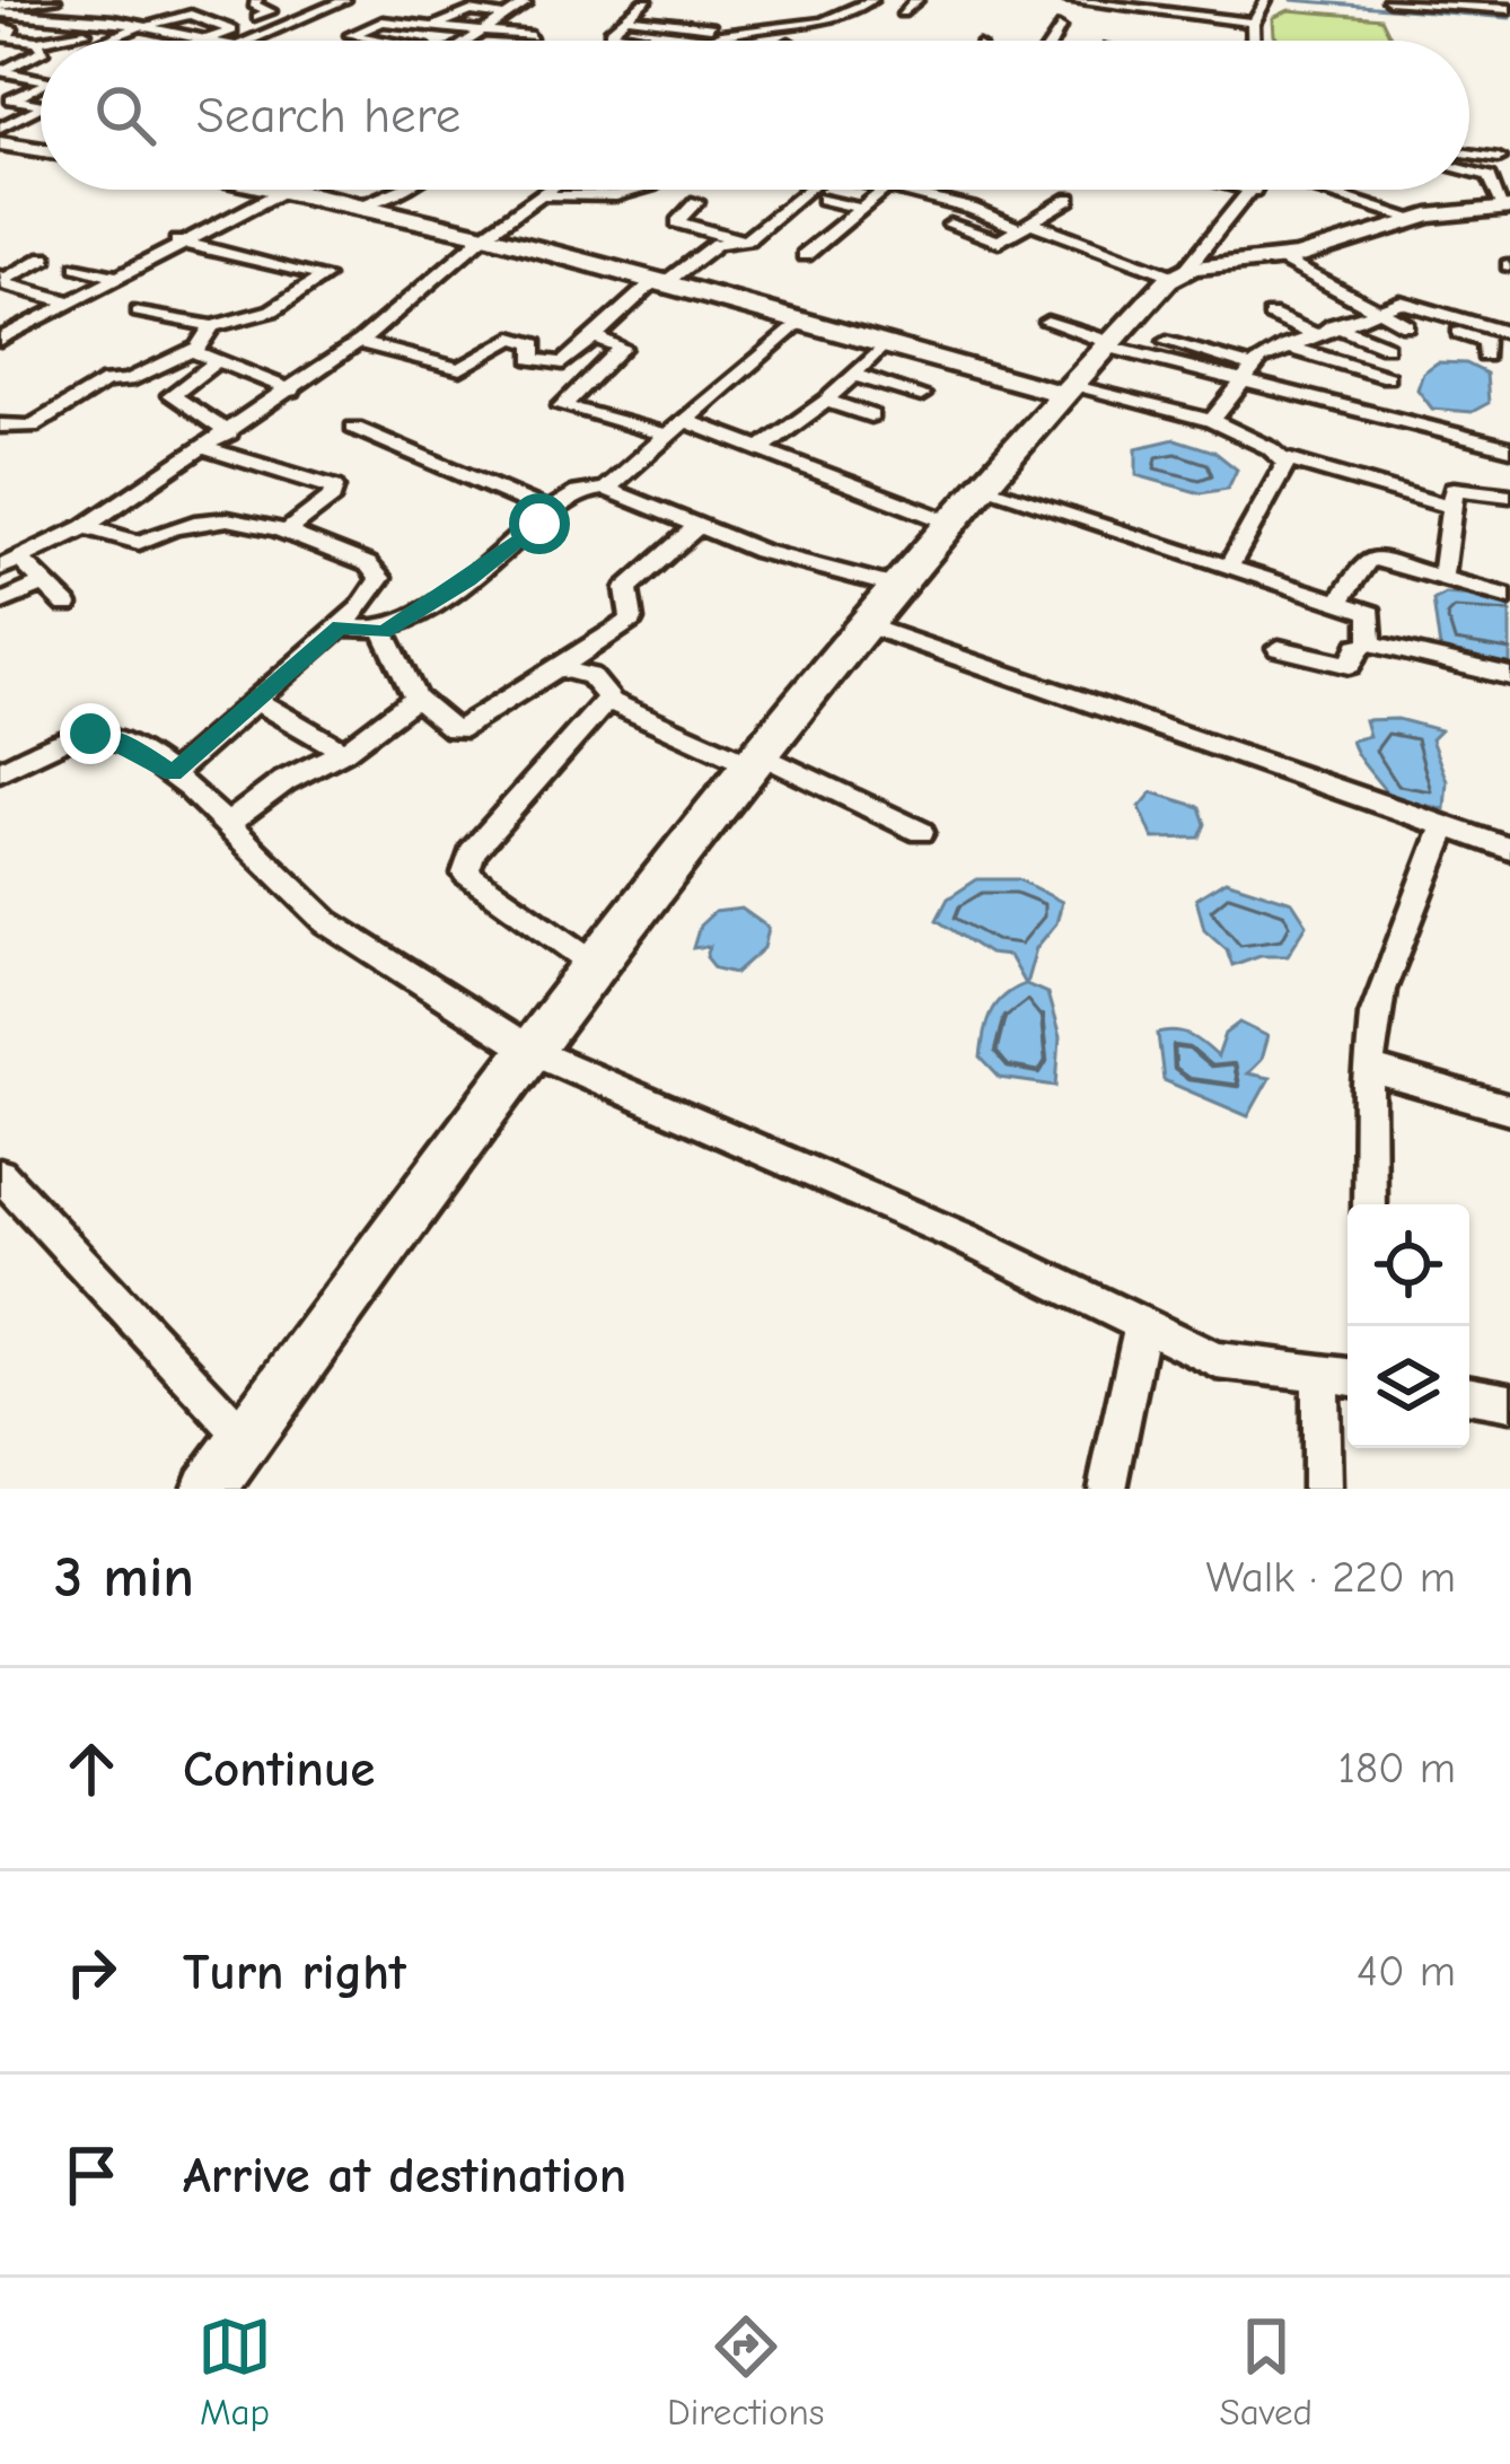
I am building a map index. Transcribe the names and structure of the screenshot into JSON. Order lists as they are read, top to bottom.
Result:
{
  "page": {
    "search": "Search here",
    "heading": ["3 min", "Walk · 220 m"],
    "list": [
      ["Continue", "180 m"],
      ["Turn right", "40 m"],
      "Arrive at destination"
    ],
    "nav": ["Map", "Directions", "Saved"]
  }
}
